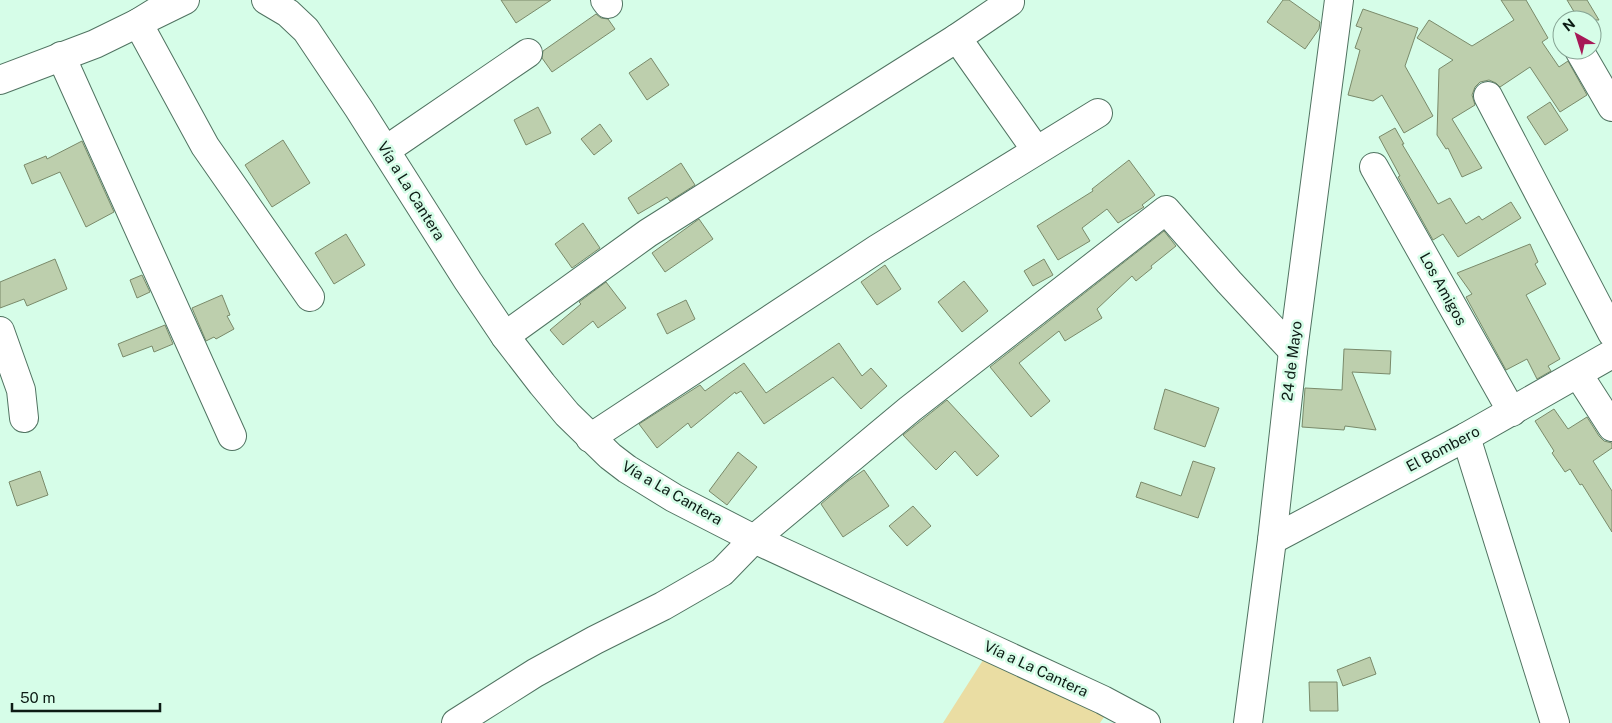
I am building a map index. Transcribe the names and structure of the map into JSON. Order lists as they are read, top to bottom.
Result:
{
  "streets": {
    "street": [
      "Vía a La Cantera",
      "Los Amigos",
      "24 de Mayo",
      "El Bombero"
    ]
  },
  "crossings": [
    ["Los Amigos", "El Bombero"],
    ["24 de Mayo", "El Bombero"]
  ],
  "scale_bar": "50 m",
  "north": "top left"
}
